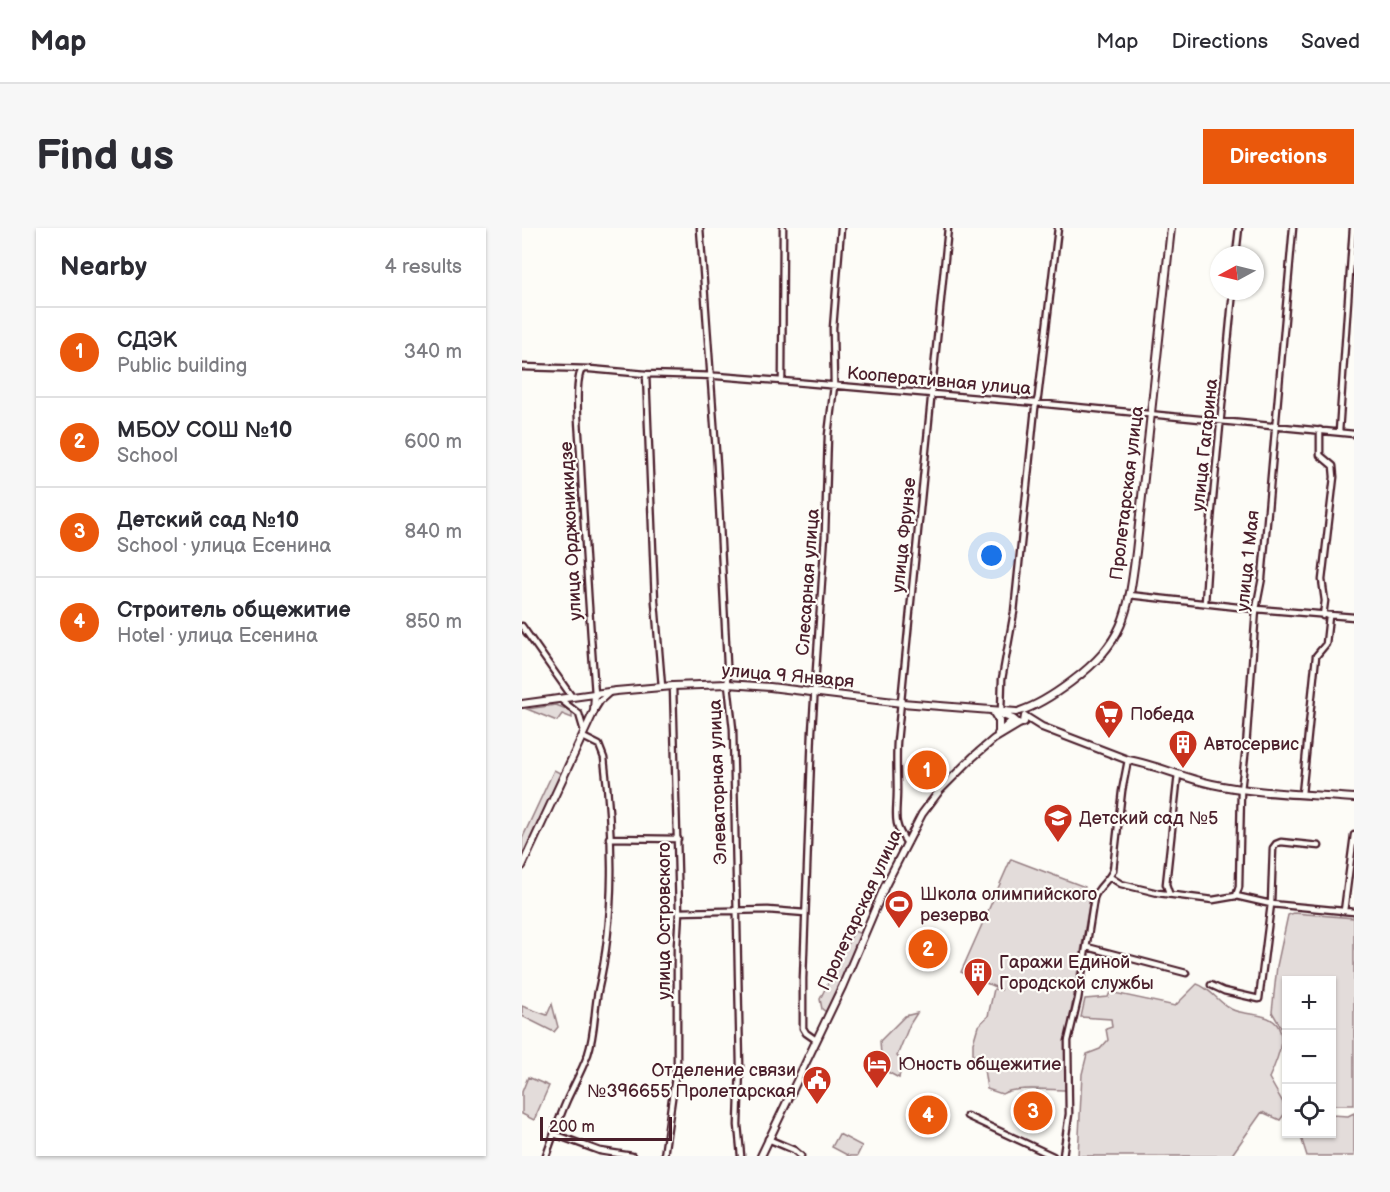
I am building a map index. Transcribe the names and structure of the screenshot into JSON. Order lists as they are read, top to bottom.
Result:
{
  "streets": {
    "main road": ["Пролетарская улица", "улица 9 Января"],
    "street": [
      "Кооперативная улица",
      "улица Гагарина",
      "улица Орджоникидзе",
      "улица Фрунзе",
      "улица 1 Мая",
      "Слесарная улица",
      "Элеваторная улица",
      "улица Островского"
    ]
  },
  "crossings": [
    ["Кооперативная улица", "улица Гагарина"],
    ["Кооперативная улица", "Пролетарская улица"],
    ["Кооперативная улица", "улица Орджоникидзе"],
    ["Кооперативная улица", "улица Фрунзе"],
    ["Кооперативная улица", "улица 1 Мая"],
    ["Кооперативная улица", "Слесарная улица"],
    ["Кооперативная улица", "Элеваторная улица"],
    ["Пролетарская улица", "улица Фрунзе"],
    ["Пролетарская улица", "Слесарная улица"],
    ["Пролетарская улица", "улица 9 Января"],
    ["улица Орджоникидзе", "улица 9 Января"],
    ["улица Фрунзе", "улица 9 Января"],
    ["улица 1 Мая", "улица 9 Января"],
    ["Слесарная улица", "улица 9 Января"],
    ["улица 9 Января", "Элеваторная улица"],
    ["улица 9 Января", "улица Островского"]
  ],
  "places": {
    "supermarket": ["Победа"],
    "building": ["Автосервис", "Гаражи Единой Городской службы"],
    "school or university": ["Детский сад №5"],
    "sports": ["Школа олимпийского резерва"],
    "hotel": ["Юность общежитие"],
    "public building": ["Отделение связи №396655 Пролетарская"]
  },
  "scale_bar": "200 m",
  "north": "left",
  "page": {
    "header": "Map",
    "nav": ["Map", "Directions", "Saved"],
    "buttons": "Directions",
    "title": "Find us",
    "heading": ["Nearby", "4 results"],
    "list": [
      {
        "mark": "1",
        "name": "СДЭК",
        "note": "Public building",
        "value": "340 m"
      },
      {
        "mark": "2",
        "name": "МБОУ СОШ №10",
        "note": "School",
        "value": "600 m"
      },
      {
        "mark": "3",
        "name": "Детский сад №10",
        "note": "School · улица Есенина",
        "value": "840 m"
      },
      {
        "mark": "4",
        "name": "Строитель общежитие",
        "note": "Hotel · улица Есенина",
        "value": "850 m"
      }
    ],
    "pins": [
      "1",
      "2",
      "3",
      "4"
    ],
    "map_buttons": ["+", "−"],
    "scale": "200 m"
  }
}
